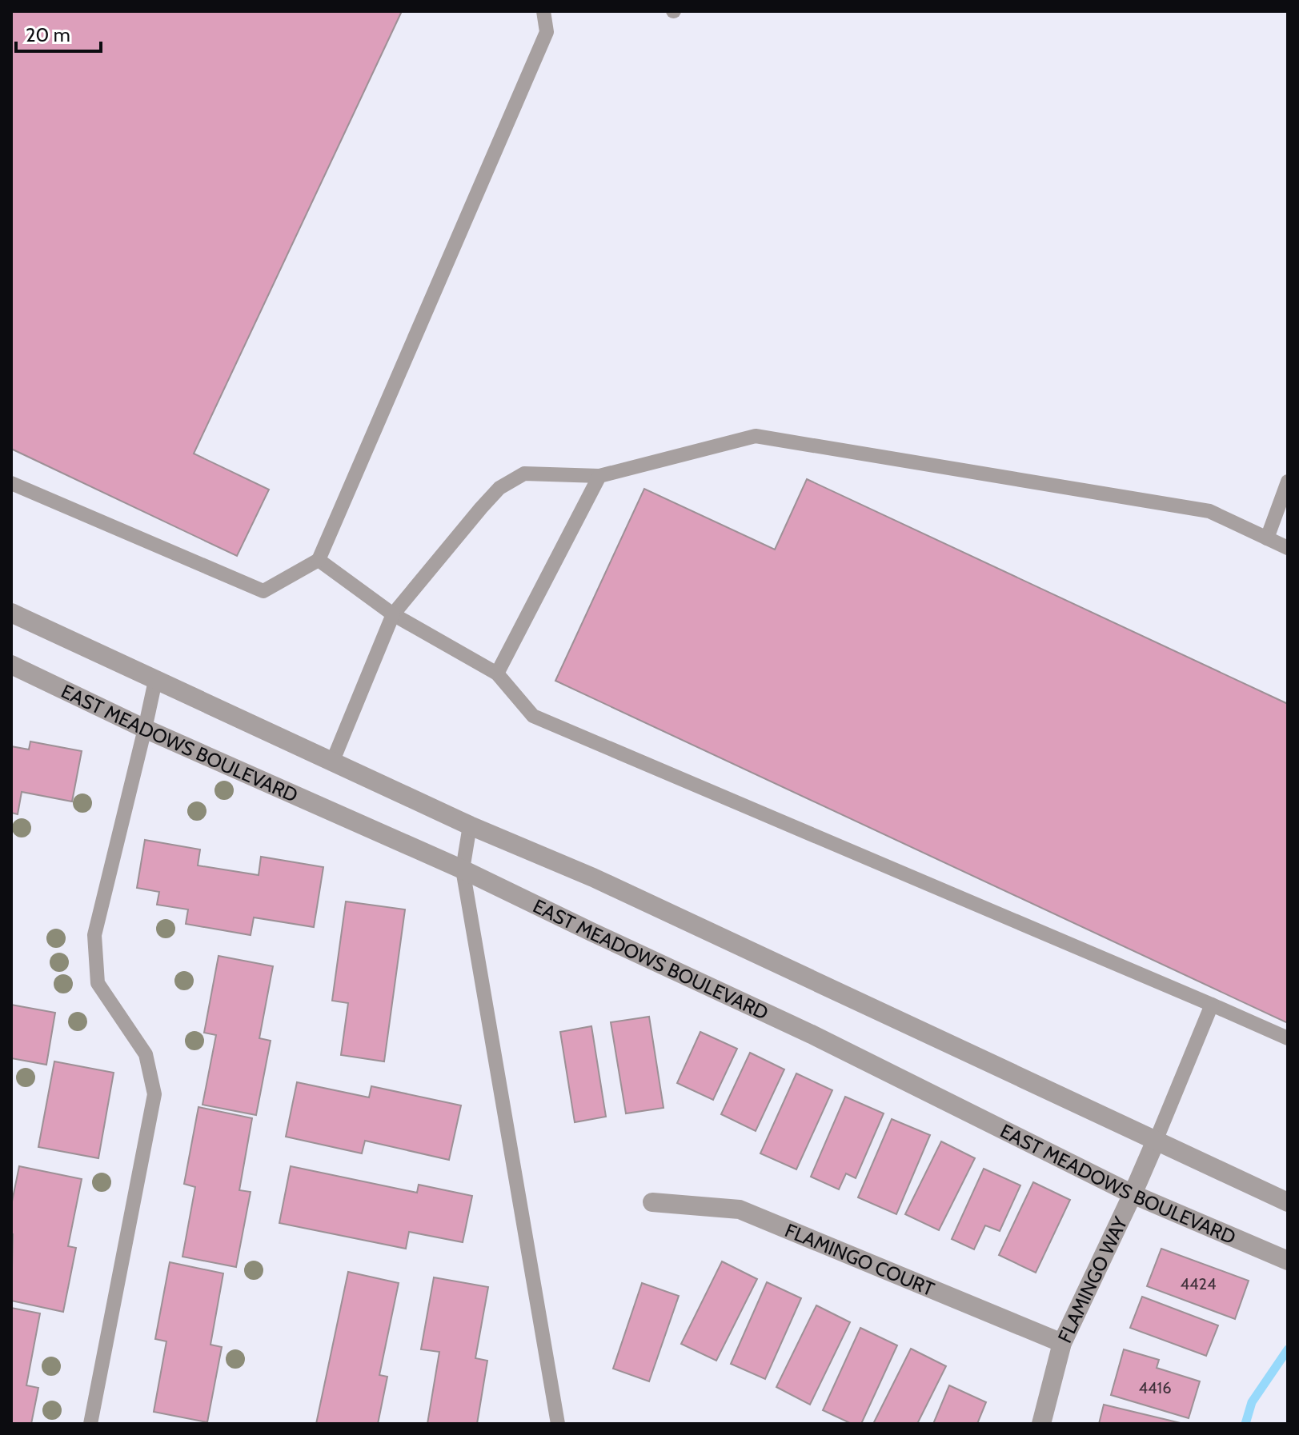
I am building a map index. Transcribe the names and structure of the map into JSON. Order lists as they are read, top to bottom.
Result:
{
  "streets": {
    "street": ["EAST MEADOWS BOULEVARD", "FLAMINGO COURT", "FLAMINGO WAY"]
  },
  "crossings": [
    ["EAST MEADOWS BOULEVARD", "FLAMINGO WAY"],
    ["FLAMINGO COURT", "FLAMINGO WAY"]
  ],
  "house_numbers": ["4424", "4416"],
  "scale_bar": "20 m"
}
